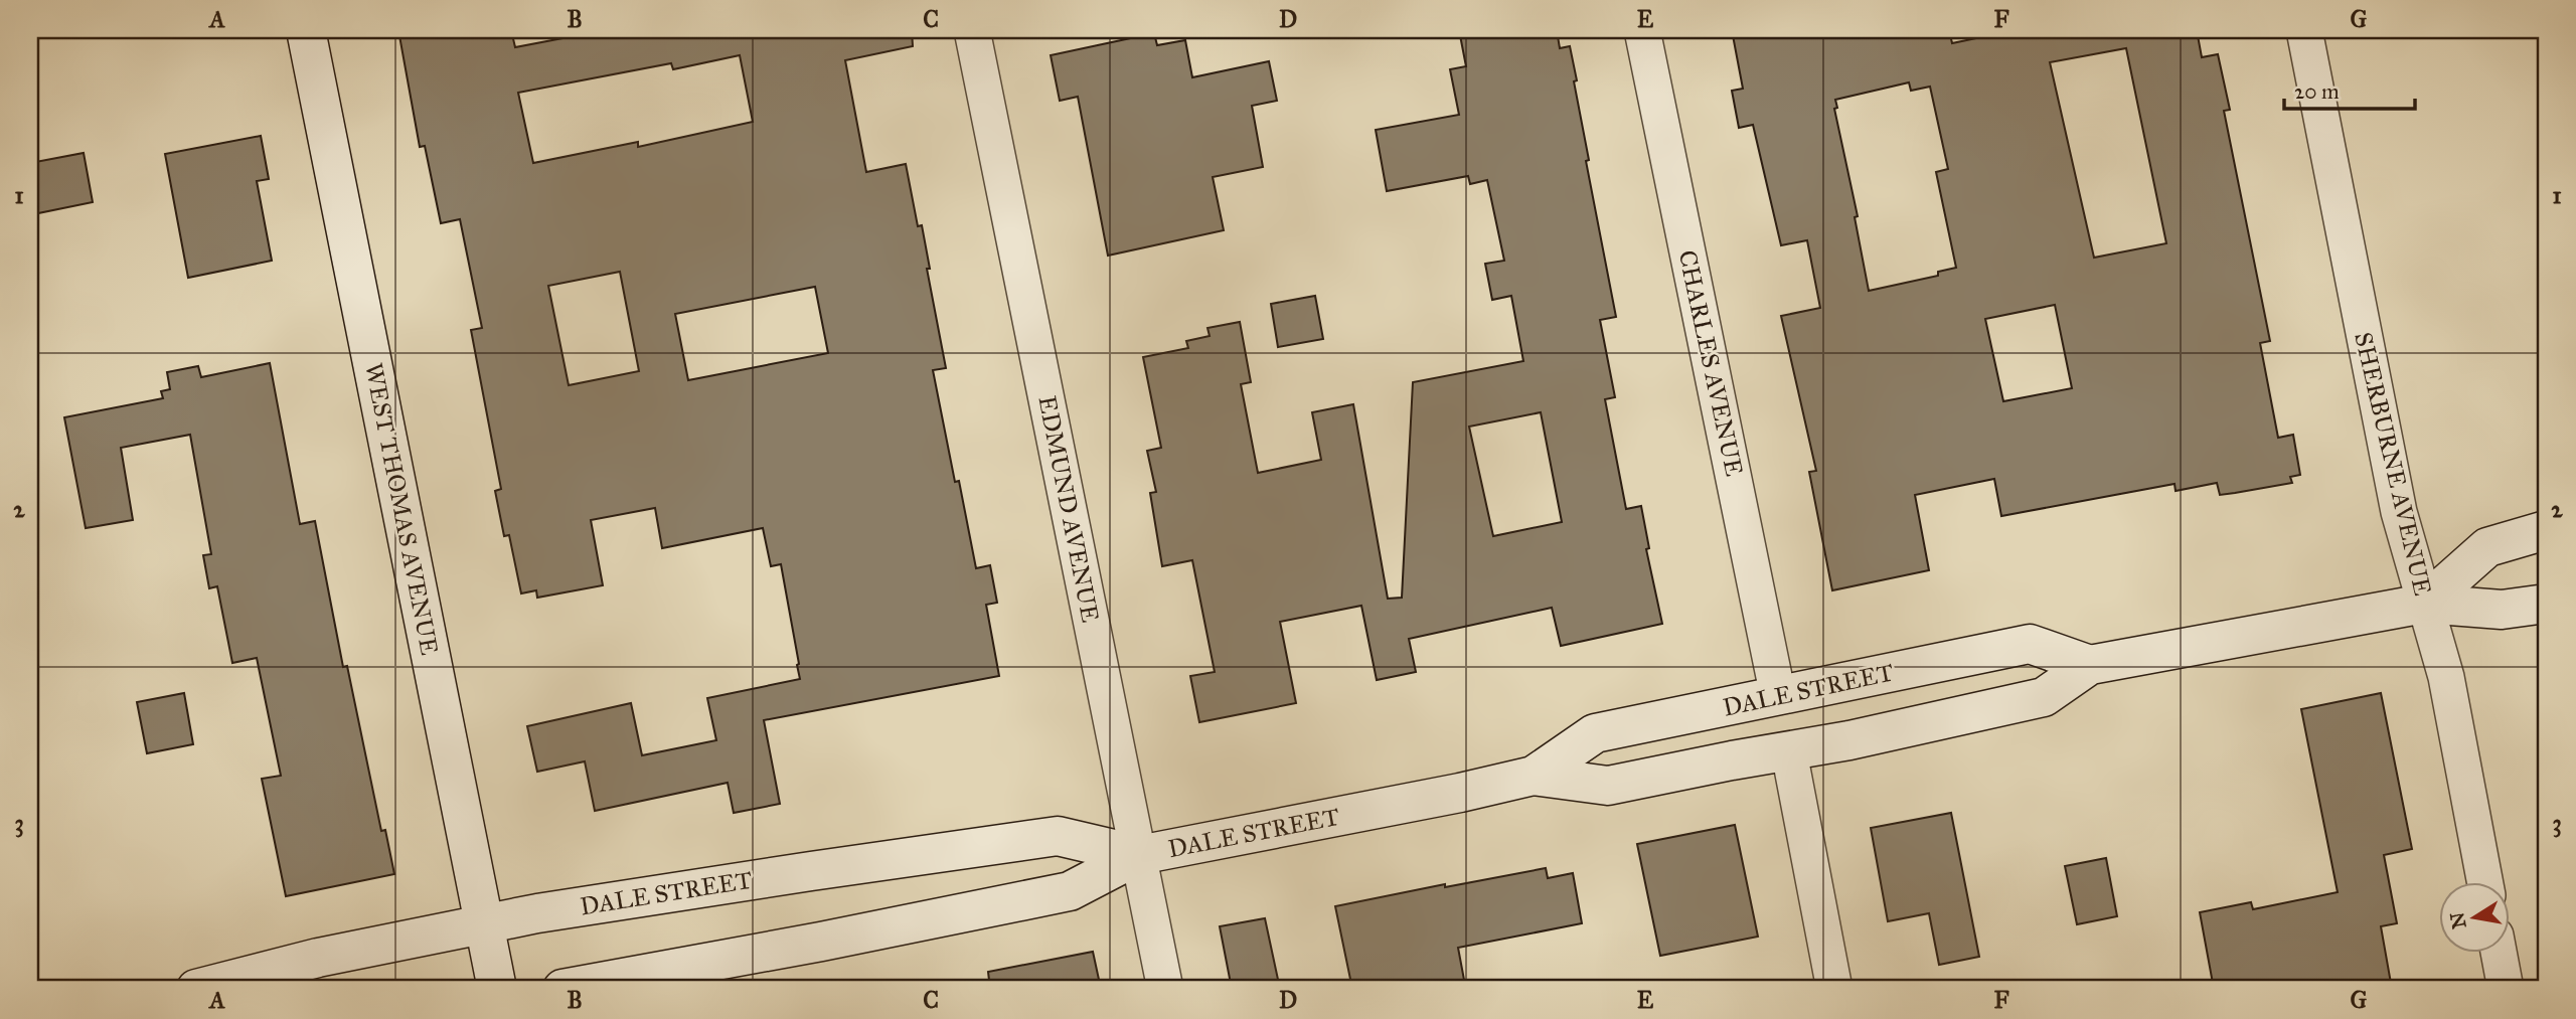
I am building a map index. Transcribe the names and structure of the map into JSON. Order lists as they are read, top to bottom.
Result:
{
  "streets": {
    "main road": ["WEST THOMAS AVENUE", "DALE STREET"],
    "street": ["CHARLES AVENUE", "SHERBURNE AVENUE", "EDMUND AVENUE"]
  },
  "crossings": [
    ["CHARLES AVENUE", "DALE STREET"],
    ["SHERBURNE AVENUE", "DALE STREET"],
    ["WEST THOMAS AVENUE", "DALE STREET"],
    ["EDMUND AVENUE", "DALE STREET"]
  ],
  "scale_bar": "20 m",
  "north": "left",
  "grid": {
    "columns": [
      "A",
      "B",
      "C",
      "D",
      "E",
      "F",
      "G"
    ],
    "rows": ["1", "2", "3"]
  }
}
